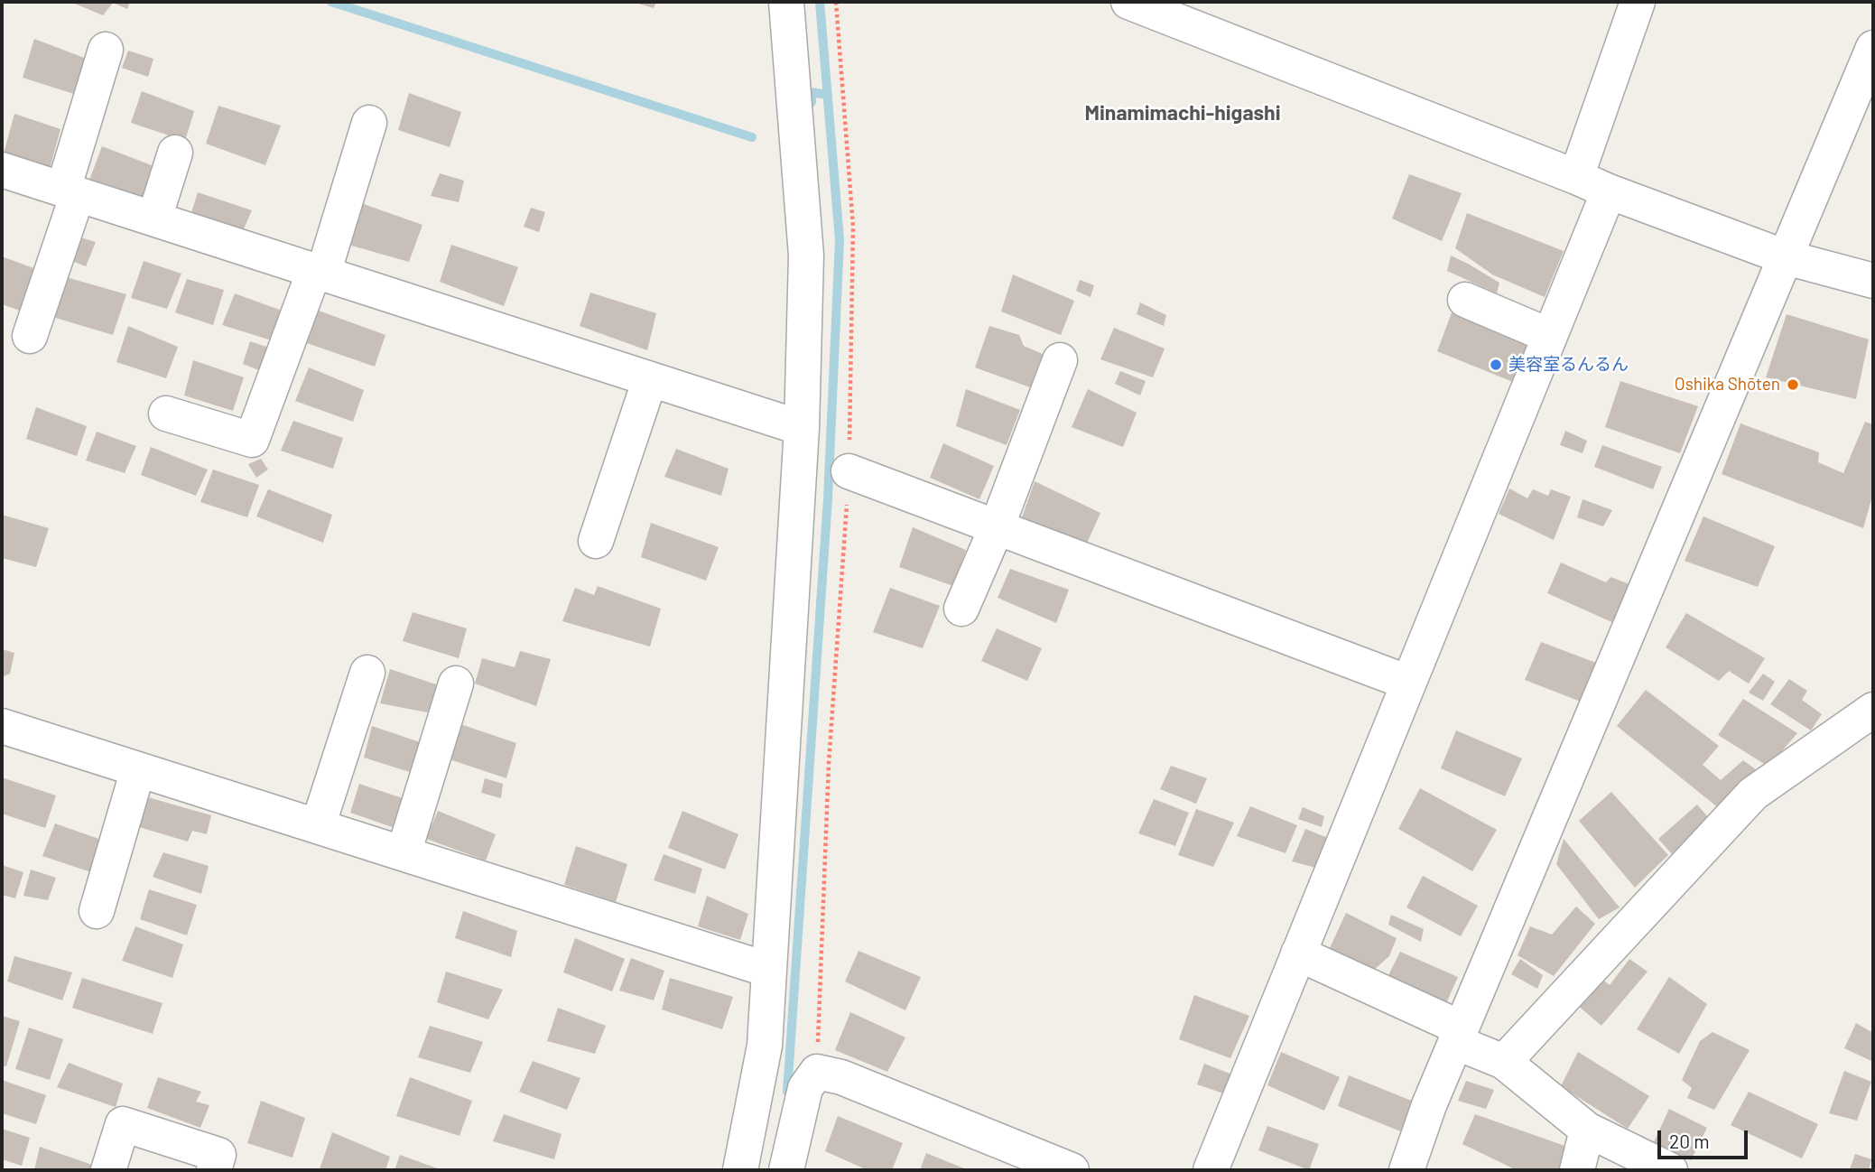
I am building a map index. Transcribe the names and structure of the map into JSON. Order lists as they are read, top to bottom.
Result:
{
  "districts": ["Minamimachi-higashi"],
  "places": ["美容室るんるん", "Oshika Shōten"],
  "scale_bar": "20 m"
}
